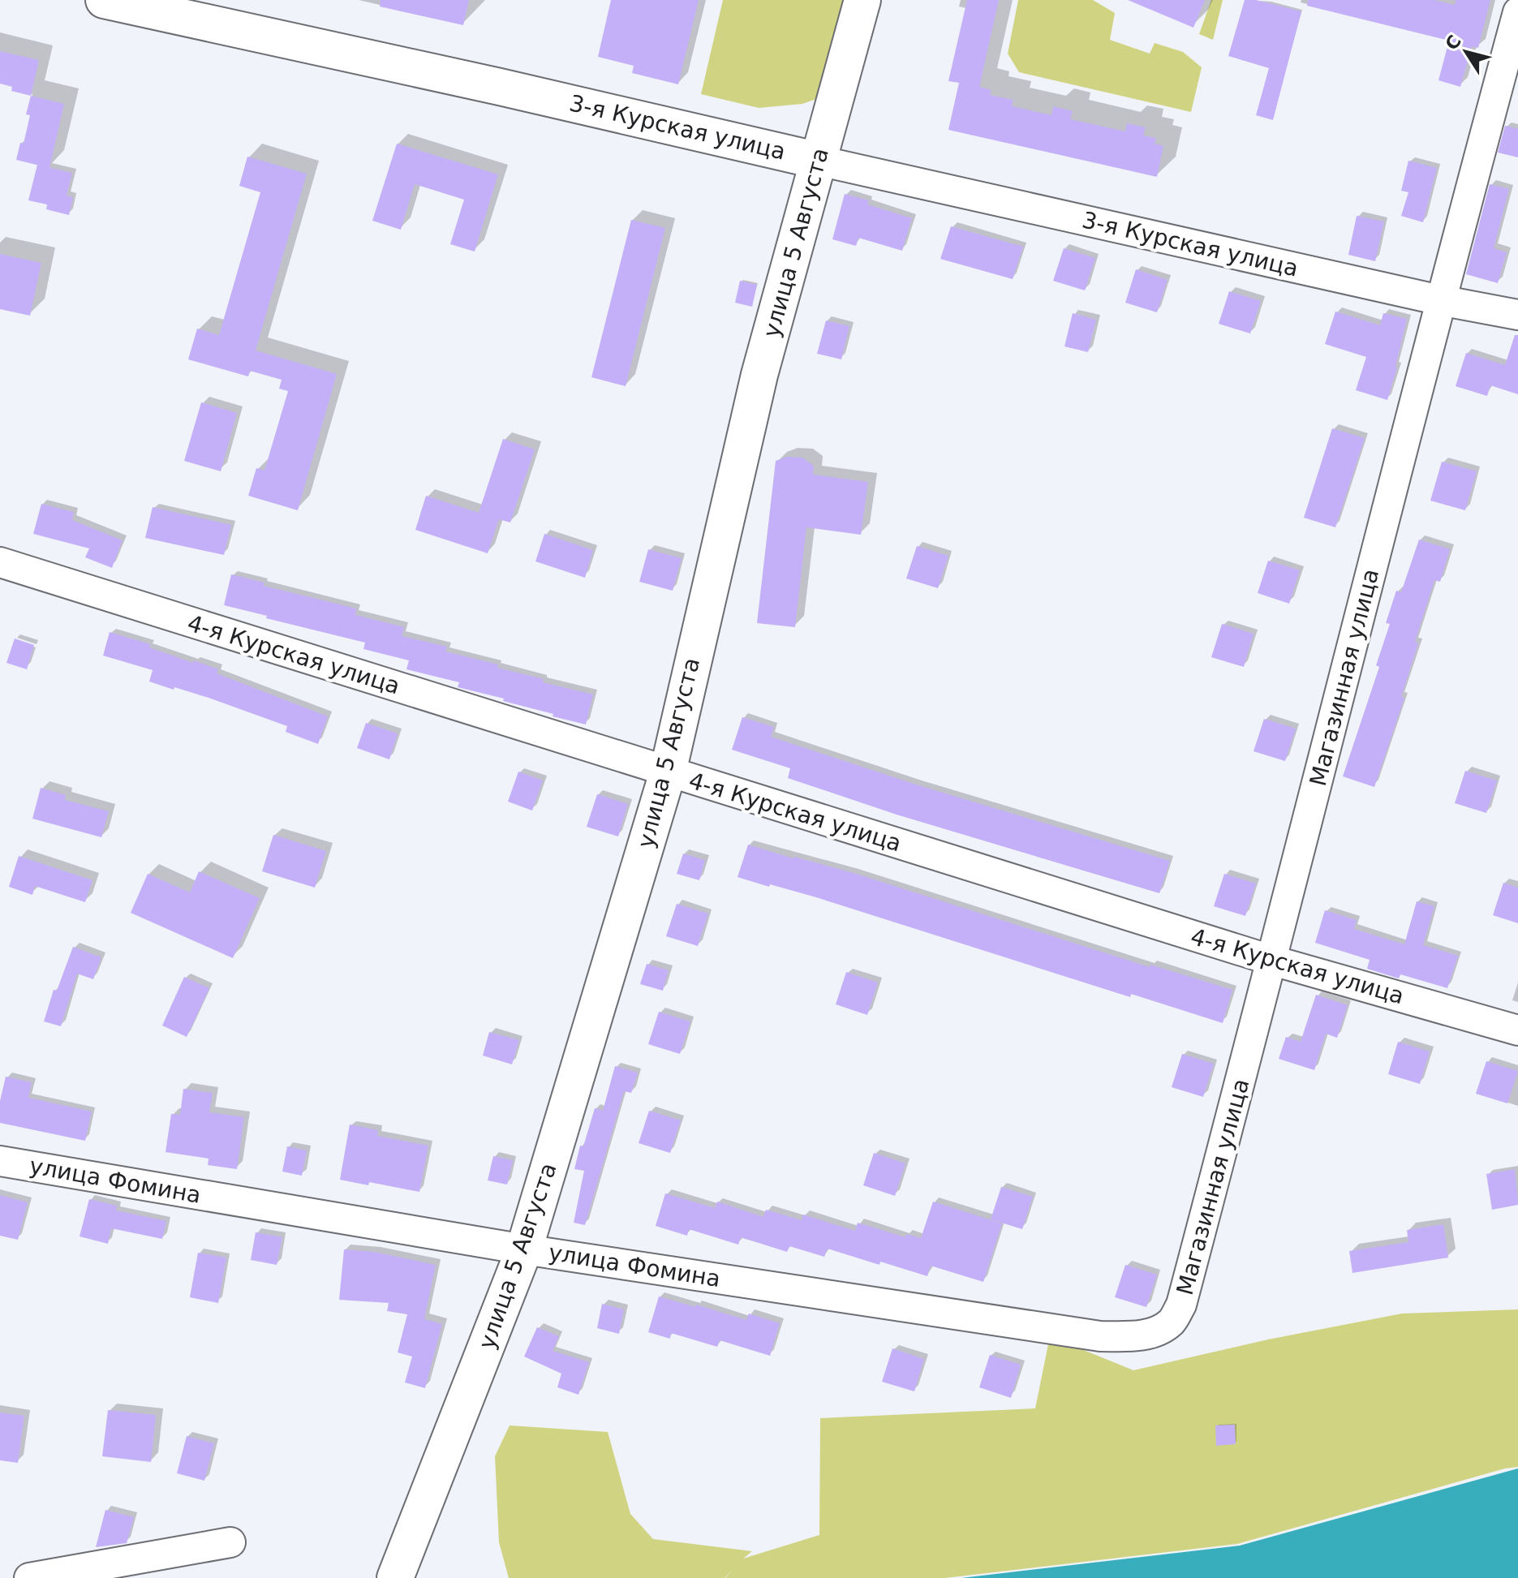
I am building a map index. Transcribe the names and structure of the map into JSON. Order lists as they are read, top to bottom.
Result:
{
  "streets": {
    "main road": ["3-я Курская улица", "улица 5 Августа"],
    "street": ["4-я Курская улица", "Магазинная улица", "улица Фомина"]
  },
  "crossings": [
    ["3-я Курская улица", "улица 5 Августа"],
    ["3-я Курская улица", "Магазинная улица"],
    ["улица 5 Августа", "4-я Курская улица"],
    ["улица 5 Августа", "улица Фомина"],
    ["4-я Курская улица", "Магазинная улица"],
    ["Магазинная улица", "улица Фомина"]
  ],
  "north": "top left"
}
